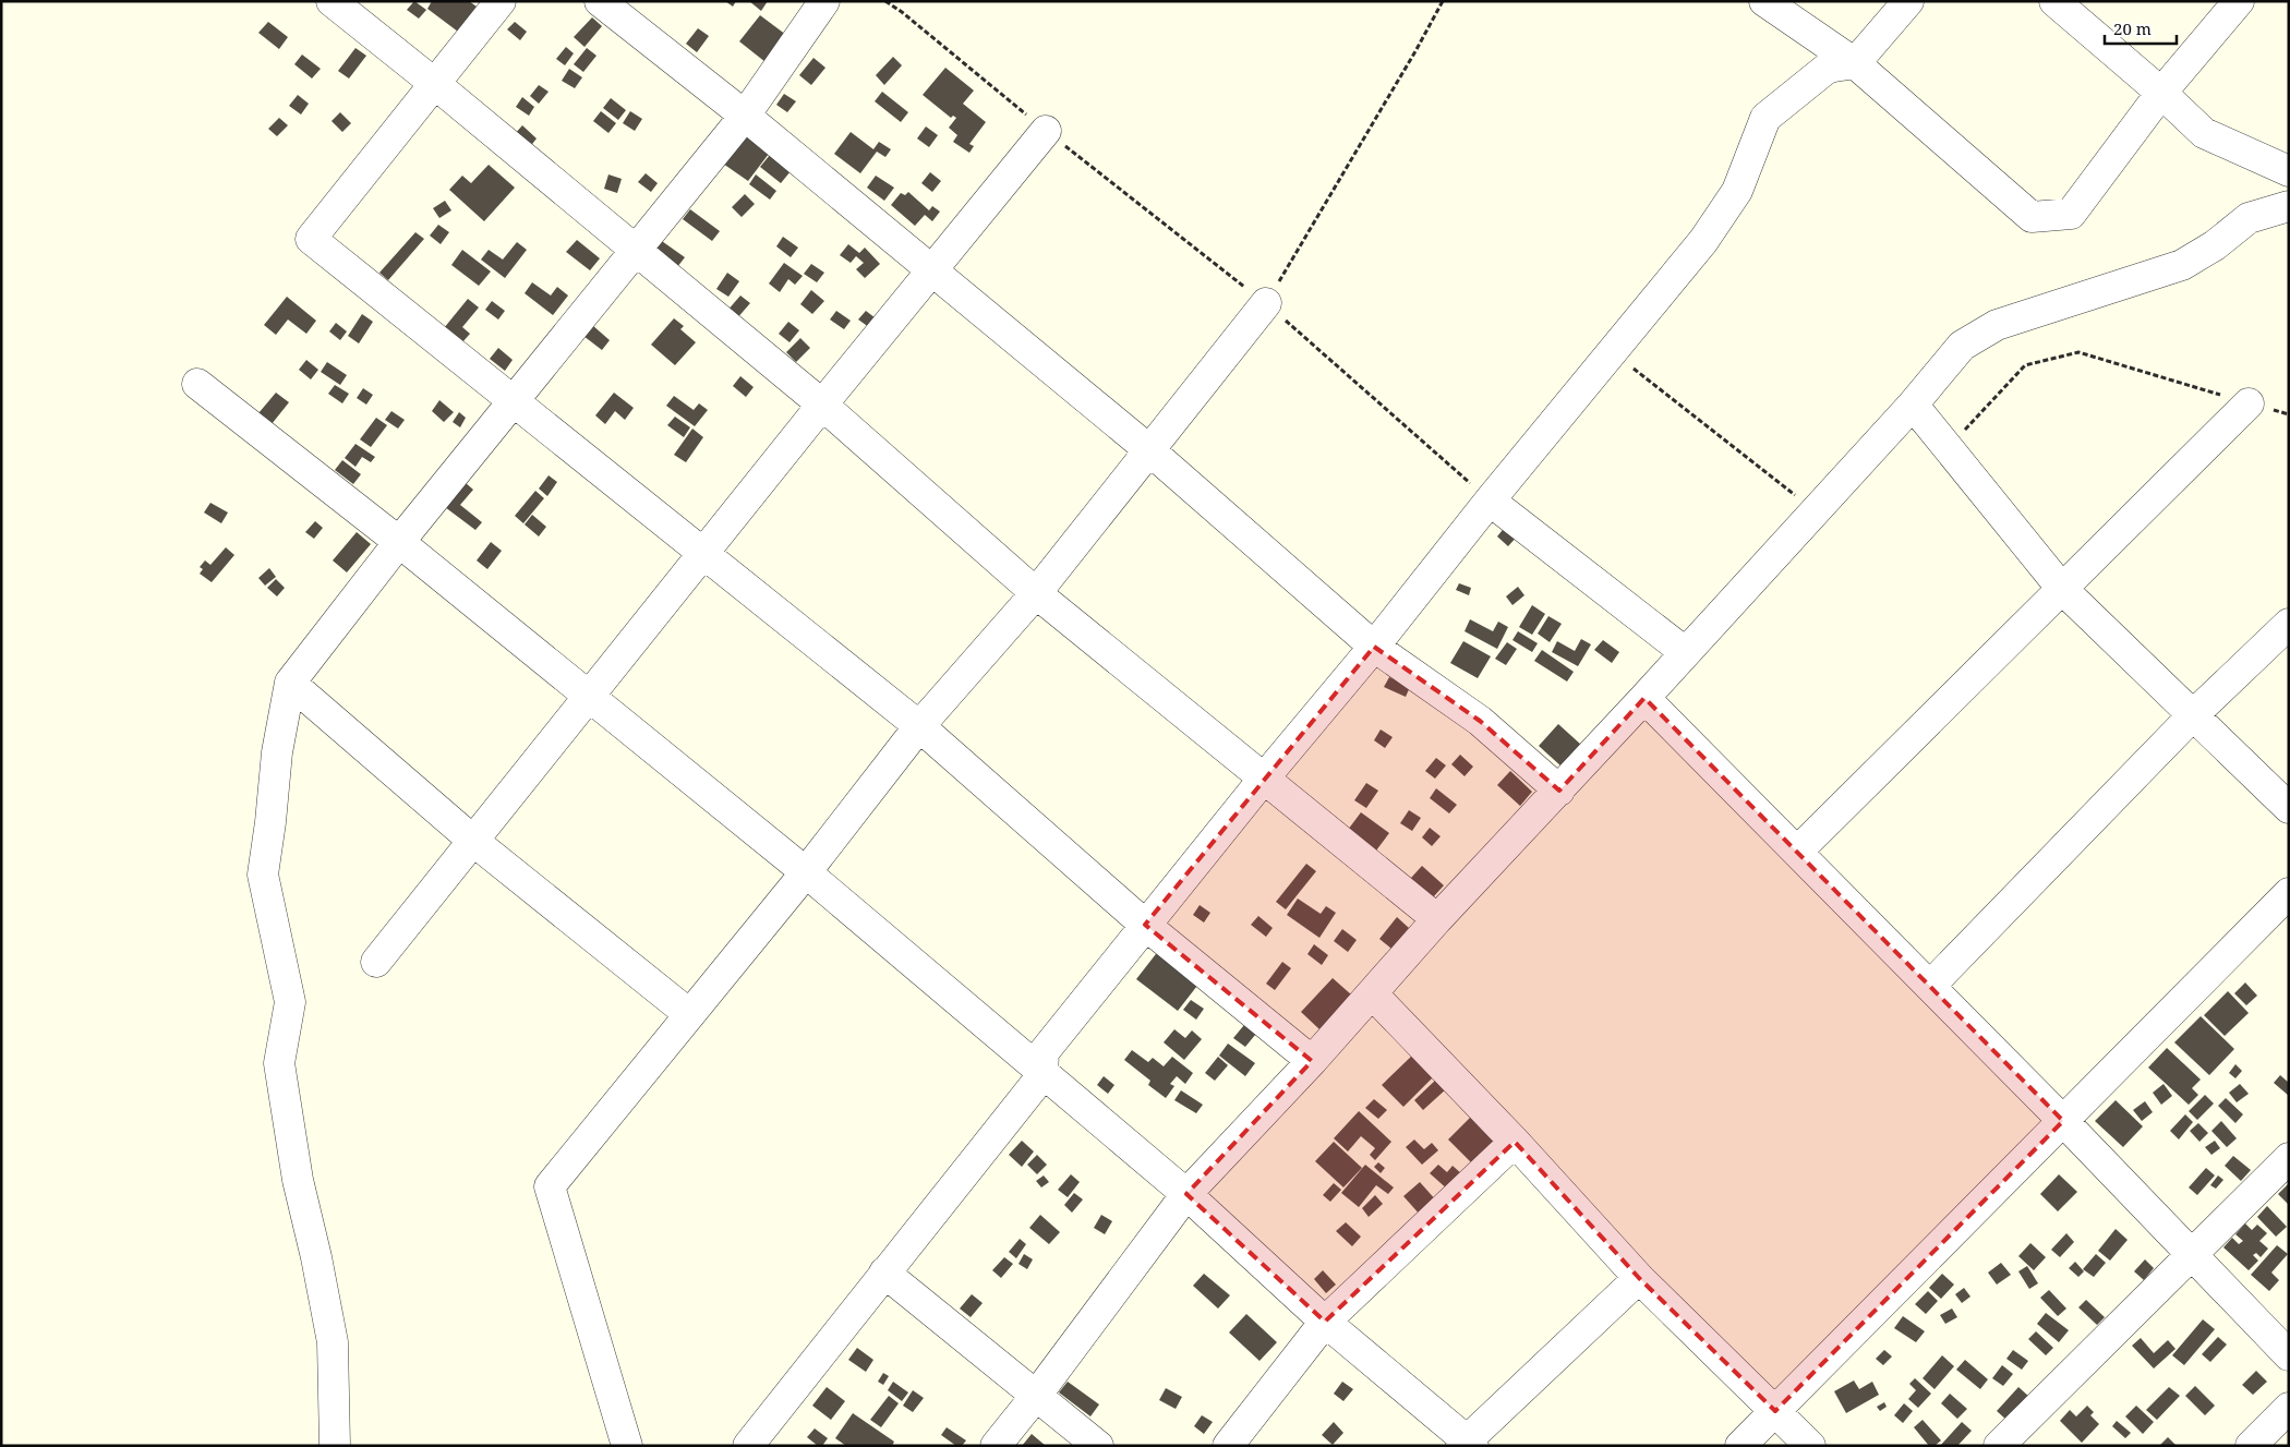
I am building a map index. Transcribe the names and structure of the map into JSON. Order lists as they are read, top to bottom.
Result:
{
  "scale_bar": "20 m"
}
